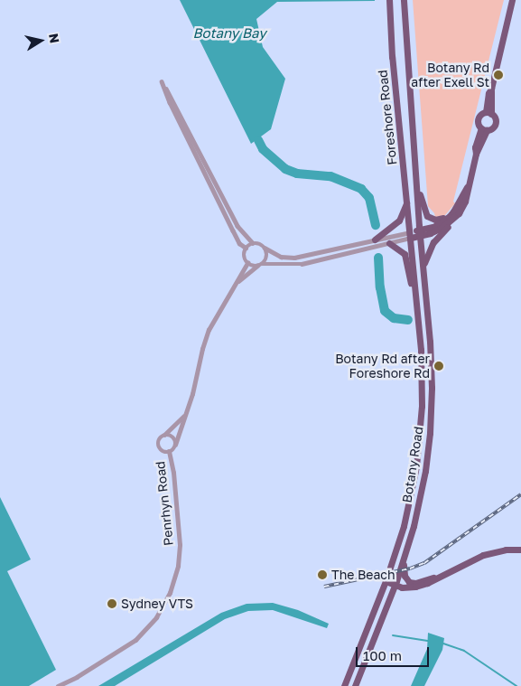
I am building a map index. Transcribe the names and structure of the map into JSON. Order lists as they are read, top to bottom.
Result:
{
  "streets": {
    "main road": ["Foreshore Road", "Botany Road"],
    "street": ["Penrhyn Road"]
  },
  "crossings": [
    ["Foreshore Road", "Botany Road"]
  ],
  "water": ["Botany Bay"],
  "places": [
    "Botany Rd after Exell St",
    "Botany Rd after Foreshore Rd",
    "The Beach",
    "Sydney VTS"
  ],
  "scale_bar": "100 m",
  "north": "right"
}
